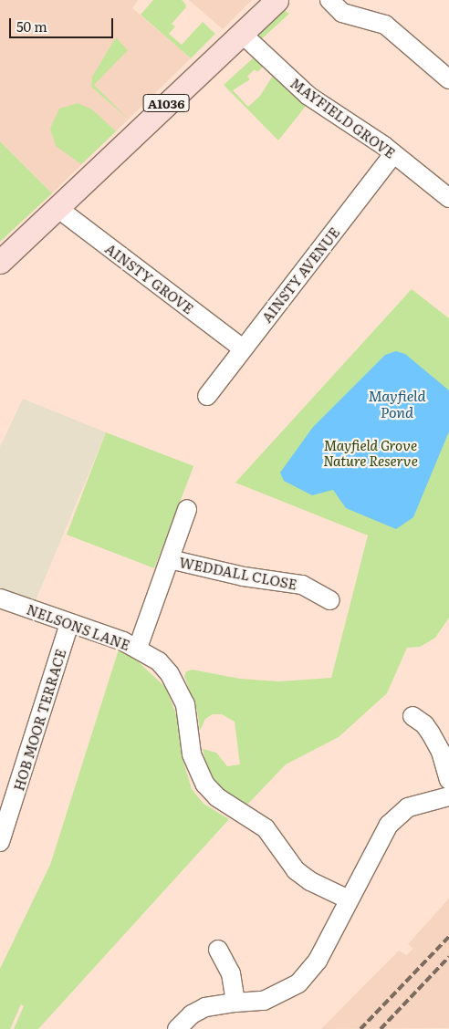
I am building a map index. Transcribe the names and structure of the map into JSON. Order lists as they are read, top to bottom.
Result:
{
  "streets": {
    "main road": ["A1036"],
    "street": [
      "MAYFIELD GROVE",
      "AINSTY AVENUE",
      "AINSTY GROVE",
      "WEDDALL CLOSE",
      "NELSONS LANE",
      "HOB MOOR TERRACE"
    ]
  },
  "crossings": [
    ["A1036", "MAYFIELD GROVE"],
    ["A1036", "AINSTY GROVE"],
    ["MAYFIELD GROVE", "AINSTY AVENUE"],
    ["AINSTY AVENUE", "AINSTY GROVE"],
    ["NELSONS LANE", "HOB MOOR TERRACE"]
  ],
  "water": ["Mayfield Pond"],
  "parks": ["Mayfield Grove Nature Reserve"],
  "scale_bar": "50 m"
}
